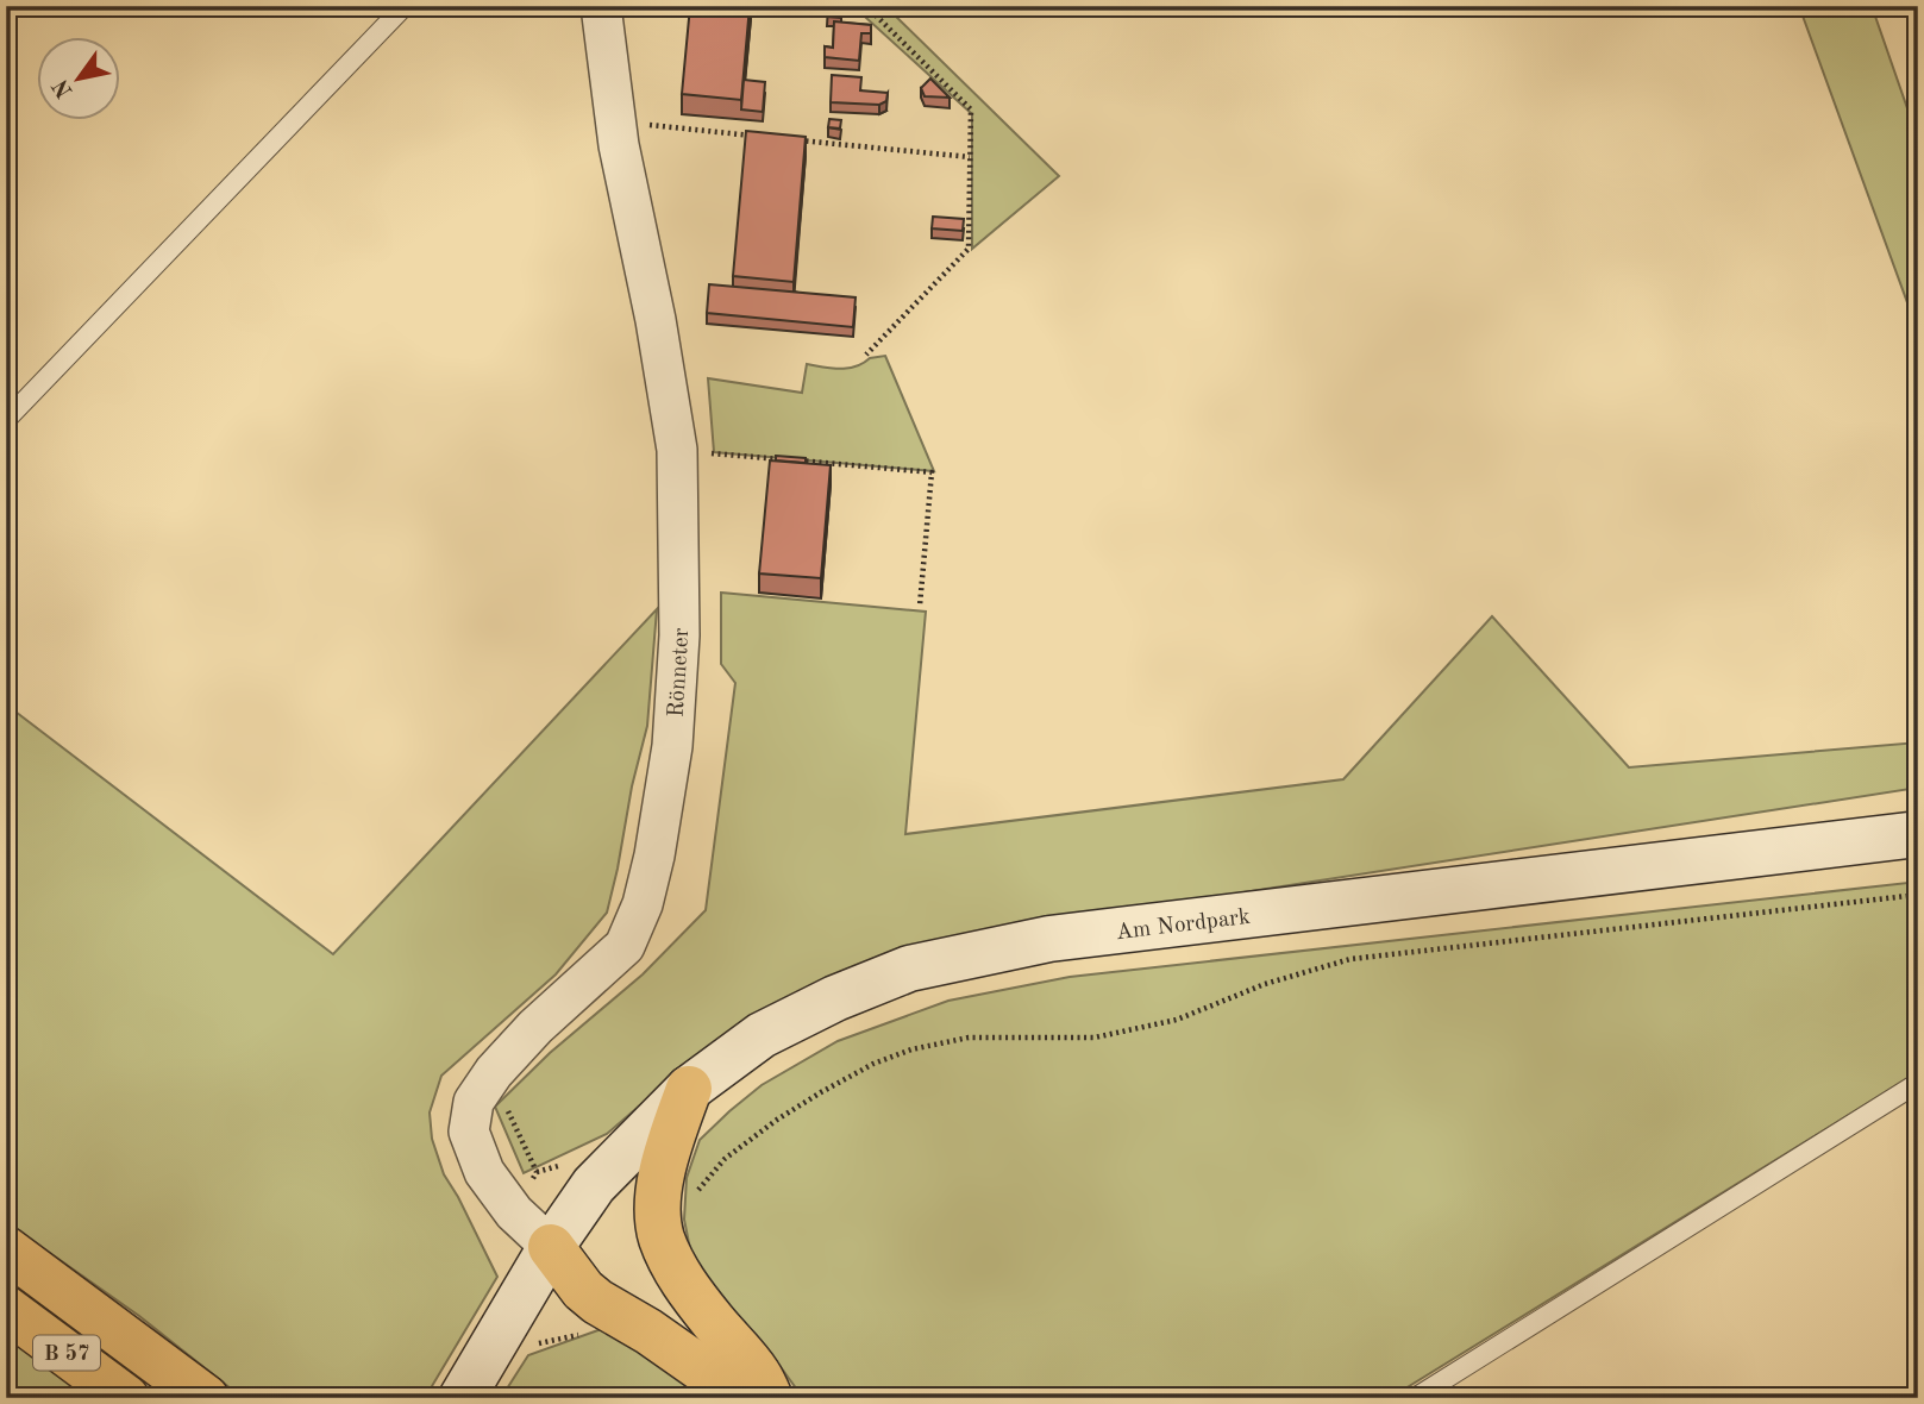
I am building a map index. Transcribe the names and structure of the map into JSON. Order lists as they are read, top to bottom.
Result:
{
  "streets": {
    "highway": ["B 57"],
    "street": ["Rönneter", "Am Nordpark"]
  },
  "crossings": [
    ["Rönneter", "Am Nordpark"]
  ],
  "north": "bottom left"
}
